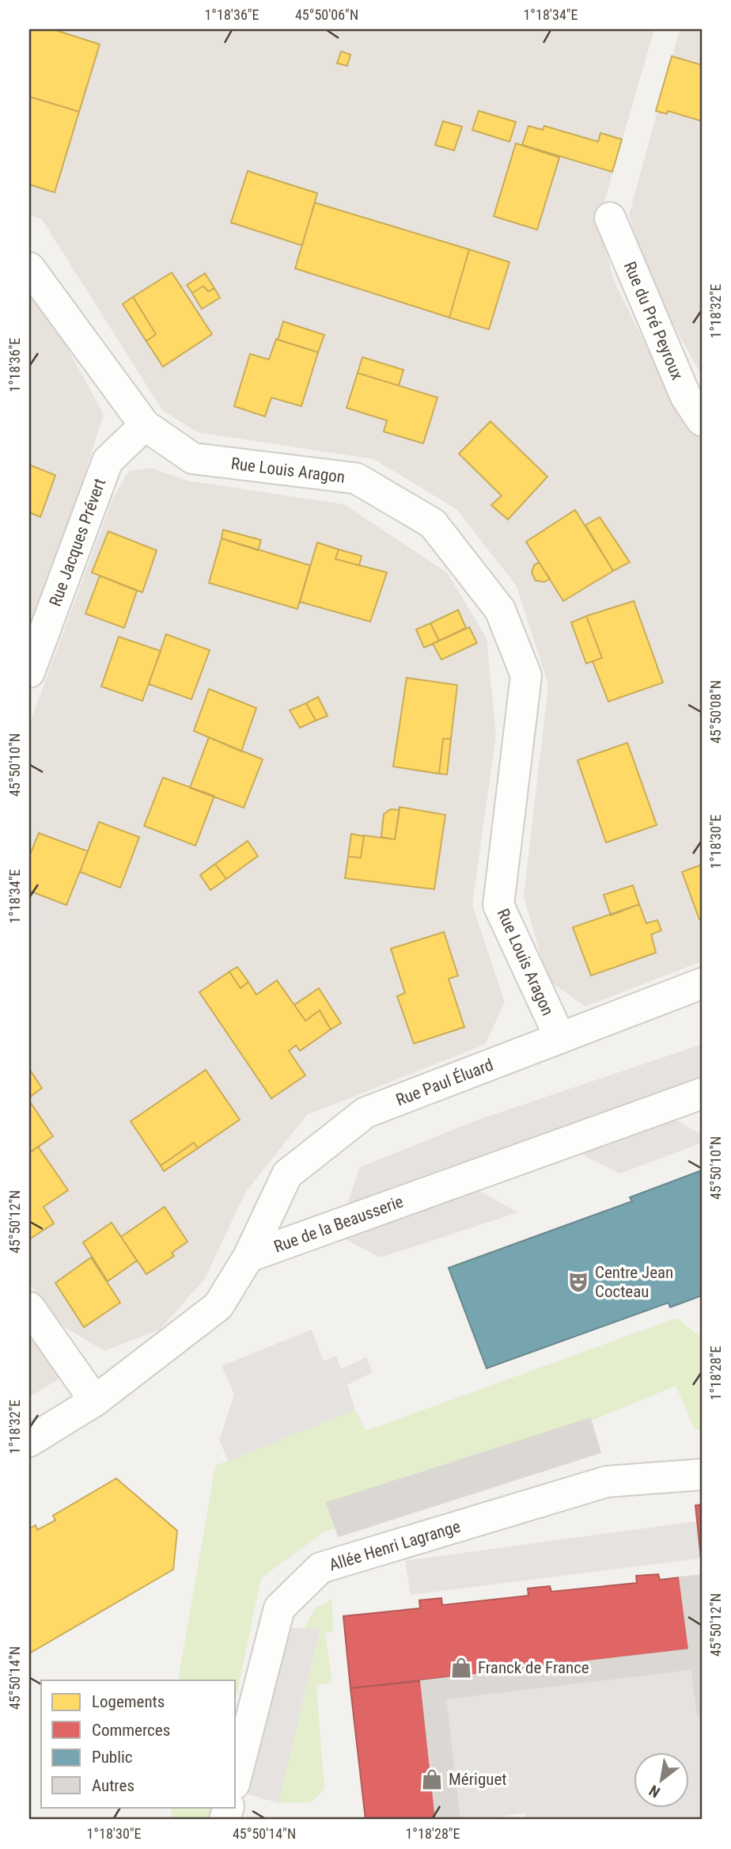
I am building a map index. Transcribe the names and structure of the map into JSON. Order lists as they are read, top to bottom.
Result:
{
  "streets": {
    "street": [
      "Rue du Pré Peyroux",
      "Rue Louis Aragon",
      "Rue Jacques Prévert",
      "Rue Paul Éluard",
      "Rue de la Beausserie",
      "Allée Henri Lagrange"
    ]
  },
  "crossings": [
    ["Rue Louis Aragon", "Rue Jacques Prévert"],
    ["Rue Louis Aragon", "Rue Paul Éluard"],
    ["Rue Paul Éluard", "Rue de la Beausserie"]
  ],
  "places": {
    "theatre": ["Centre Jean Cocteau"],
    "shop": ["Franck de France", "Mériguet"]
  },
  "legend": [
    "Logements",
    "Commerces",
    "Public",
    "Autres"
  ],
  "north": "bottom left",
  "coordinates": [
    "1°18'36\"E",
    "45°50'06\"N",
    "1°18'34\"E",
    "1°18'32\"E",
    "45°50'08\"N",
    "45°50'10\"N",
    "1°18'30\"E",
    "45°50'12\"N",
    "1°18'28\"E",
    "45°50'14\"N"
  ]
}
